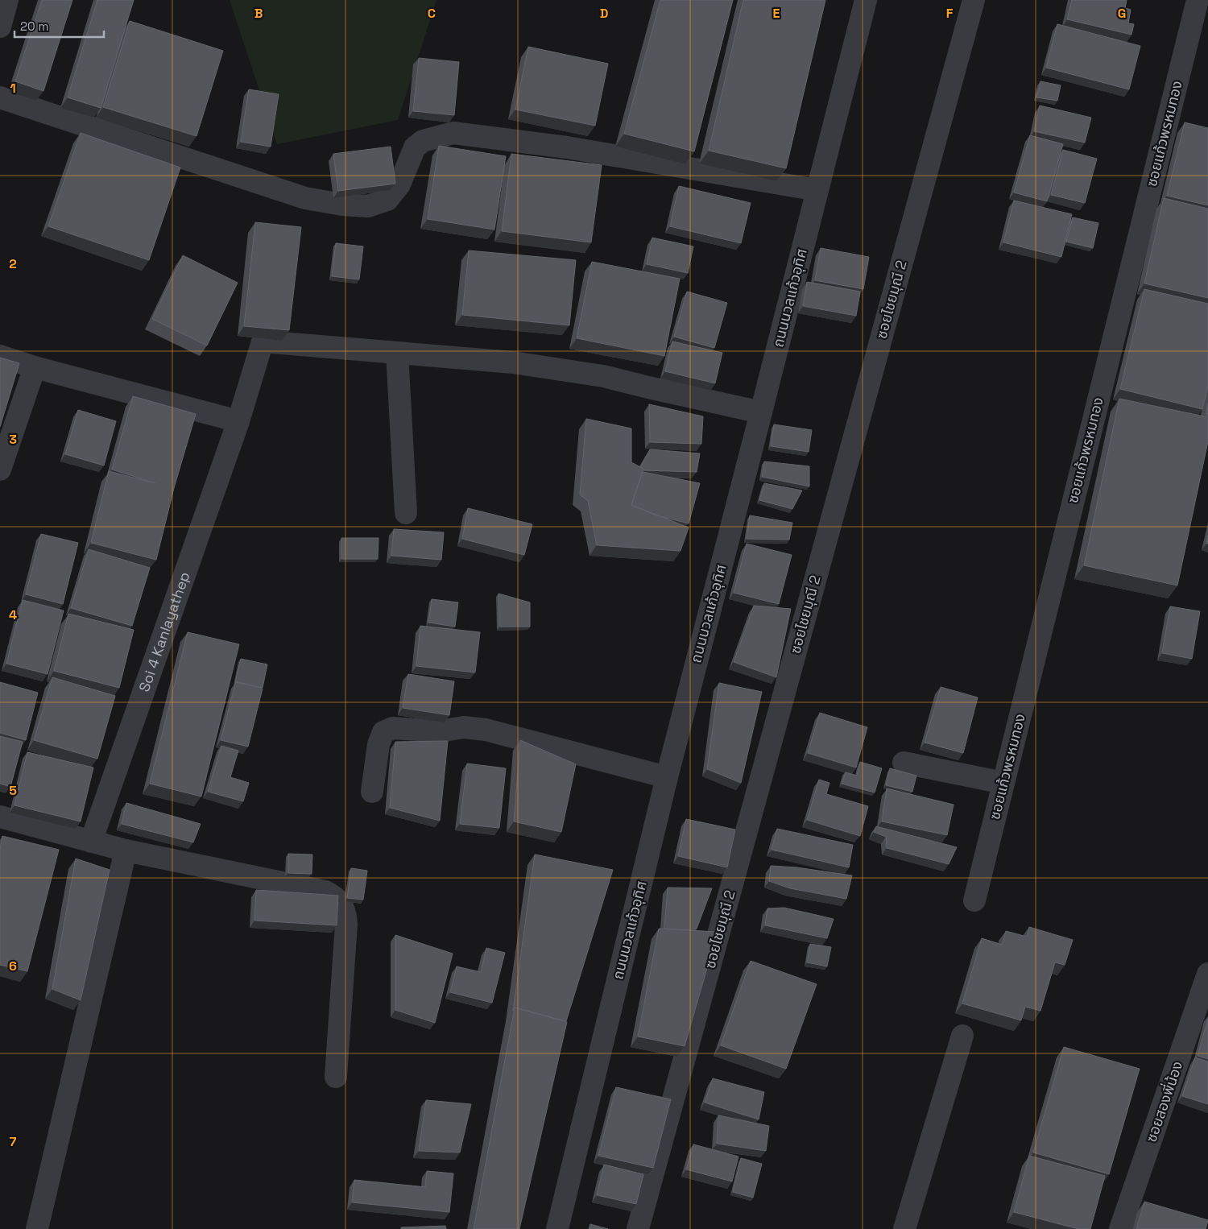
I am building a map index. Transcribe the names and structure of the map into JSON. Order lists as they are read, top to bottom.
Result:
{
  "streets": {
    "street": [
      "ซอยแก้วพรหมทอง",
      "ถนนนวลแก้วอุทิศ",
      "ซอยไชยมุณี 2",
      "Soi 4 Kanlayathep",
      "ซอยสองพี่น้อง"
    ]
  },
  "scale_bar": "20 m",
  "grid": {
    "columns": [
      "B",
      "C",
      "D",
      "E",
      "F",
      "G"
    ],
    "rows": [
      "1",
      "2",
      "3",
      "4",
      "5",
      "6",
      "7"
    ]
  }
}
